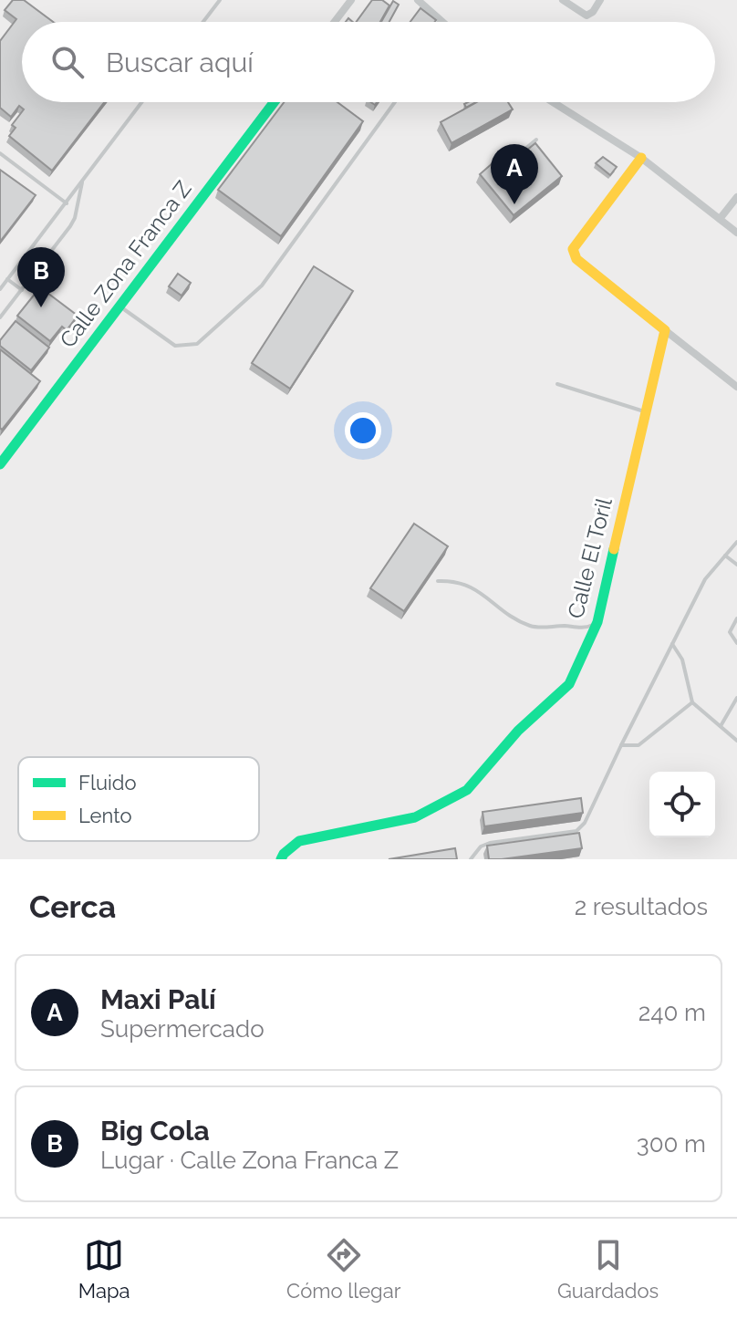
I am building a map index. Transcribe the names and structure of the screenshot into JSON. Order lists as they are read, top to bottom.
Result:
{
  "streets": {
    "street": ["Calle Zona Franca Z", "Calle El Toril"]
  },
  "legend": ["Fluido", "Lento"],
  "page": {
    "search": "Buscar aquí",
    "pins": ["A", "B"],
    "heading": ["Cerca", "2 resultados"],
    "list": [
      {
        "mark": "A",
        "name": "Maxi Palí",
        "note": "Supermercado",
        "value": "240 m"
      },
      {
        "mark": "B",
        "name": "Big Cola",
        "note": "Lugar · Calle Zona Franca Z",
        "value": "300 m"
      }
    ],
    "nav": ["Mapa", "Cómo llegar", "Guardados"]
  }
}
